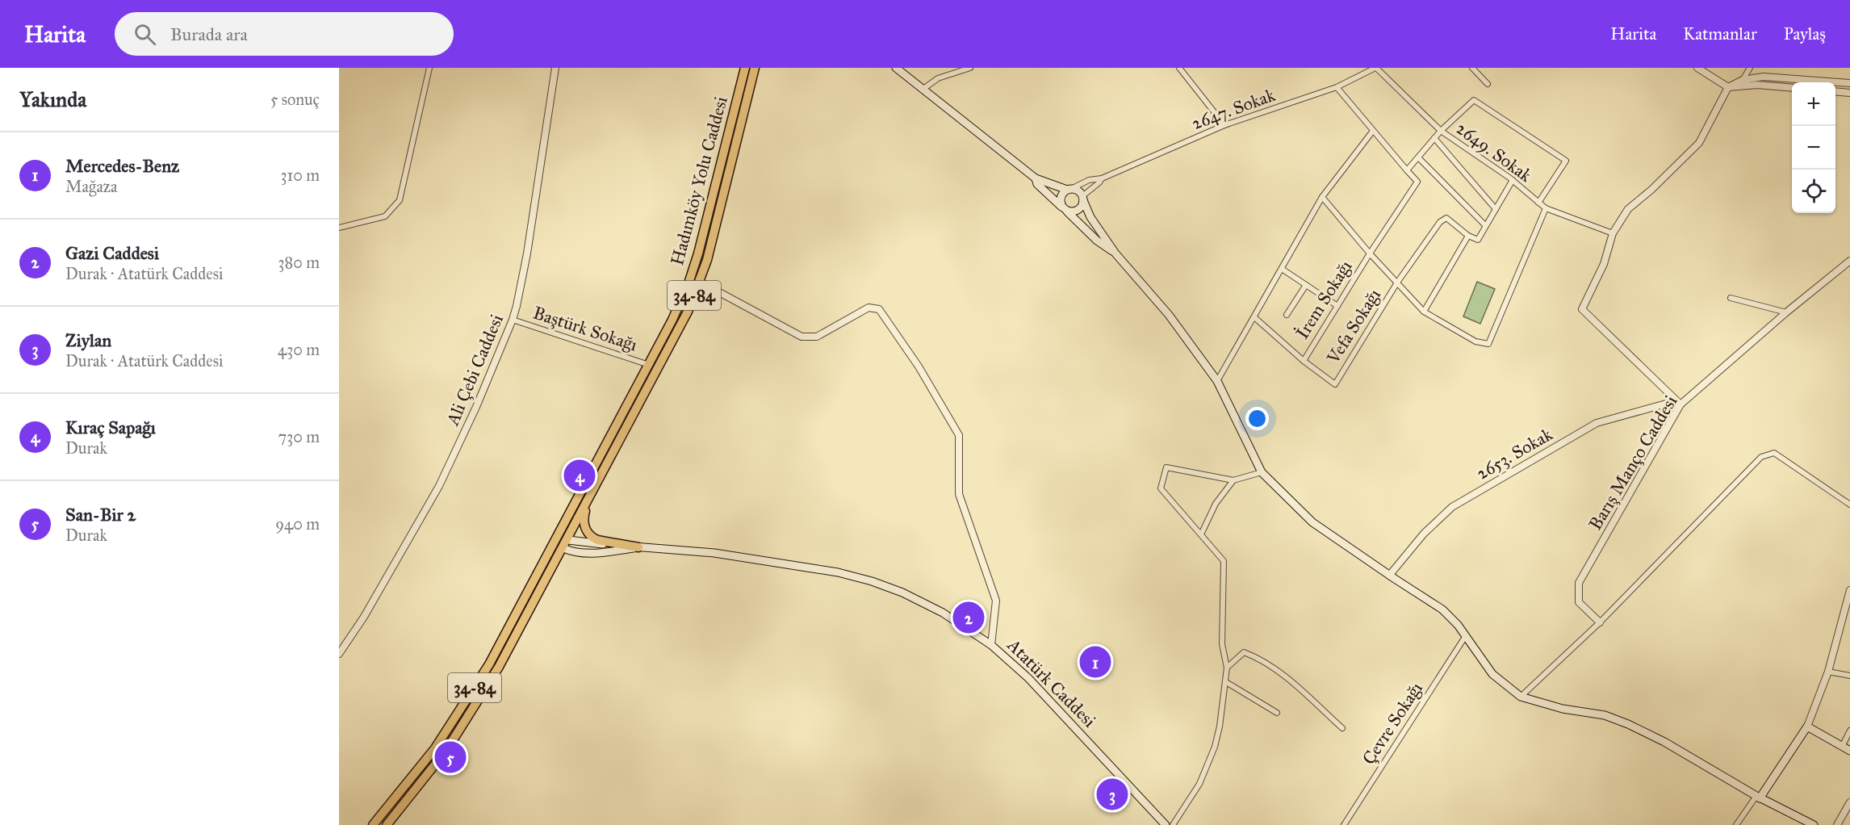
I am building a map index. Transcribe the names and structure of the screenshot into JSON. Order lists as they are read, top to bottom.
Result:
{
  "streets": {
    "main road": ["Hadımköy Yolu Caddesi", "34-84", "Atatürk Caddesi"],
    "street": [
      "2647. Sokak",
      "2649. Sokak",
      "İrem Sokağı",
      "Vefa Sokağı",
      "Baştürk Sokağı",
      "Ali Çebi Caddesi",
      "2653. Sokak",
      "Barış Manço Caddesi",
      "Çevre Sokağı"
    ]
  },
  "crossings": [
    ["2647. Sokak", "2649. Sokak"],
    ["Hadımköy Yolu Caddesi", "Baştürk Sokağı"],
    ["Hadımköy Yolu Caddesi", "Atatürk Caddesi"],
    ["İrem Sokağı", "Vefa Sokağı"],
    ["Baştürk Sokağı", "Ali Çebi Caddesi"],
    ["2653. Sokak", "Barış Manço Caddesi"]
  ],
  "page": {
    "header": "Harita",
    "search": "Burada ara",
    "nav": ["Harita", "Katmanlar", "Paylaş"],
    "heading": ["Yakında", "5 sonuç"],
    "map_buttons": ["+", "−"],
    "list": [
      {
        "mark": "1",
        "name": "Mercedes-Benz",
        "note": "Mağaza",
        "value": "310 m"
      },
      {
        "mark": "2",
        "name": "Gazi Caddesi",
        "note": "Durak · Atatürk Caddesi",
        "value": "380 m"
      },
      {
        "mark": "3",
        "name": "Ziylan",
        "note": "Durak · Atatürk Caddesi",
        "value": "430 m"
      },
      {
        "mark": "4",
        "name": "Kıraç Sapağı",
        "note": "Durak",
        "value": "730 m"
      },
      {
        "mark": "5",
        "name": "San-Bir 2",
        "note": "Durak",
        "value": "940 m"
      }
    ],
    "pins": [
      "4",
      "2",
      "1",
      "5",
      "3"
    ]
  }
}
